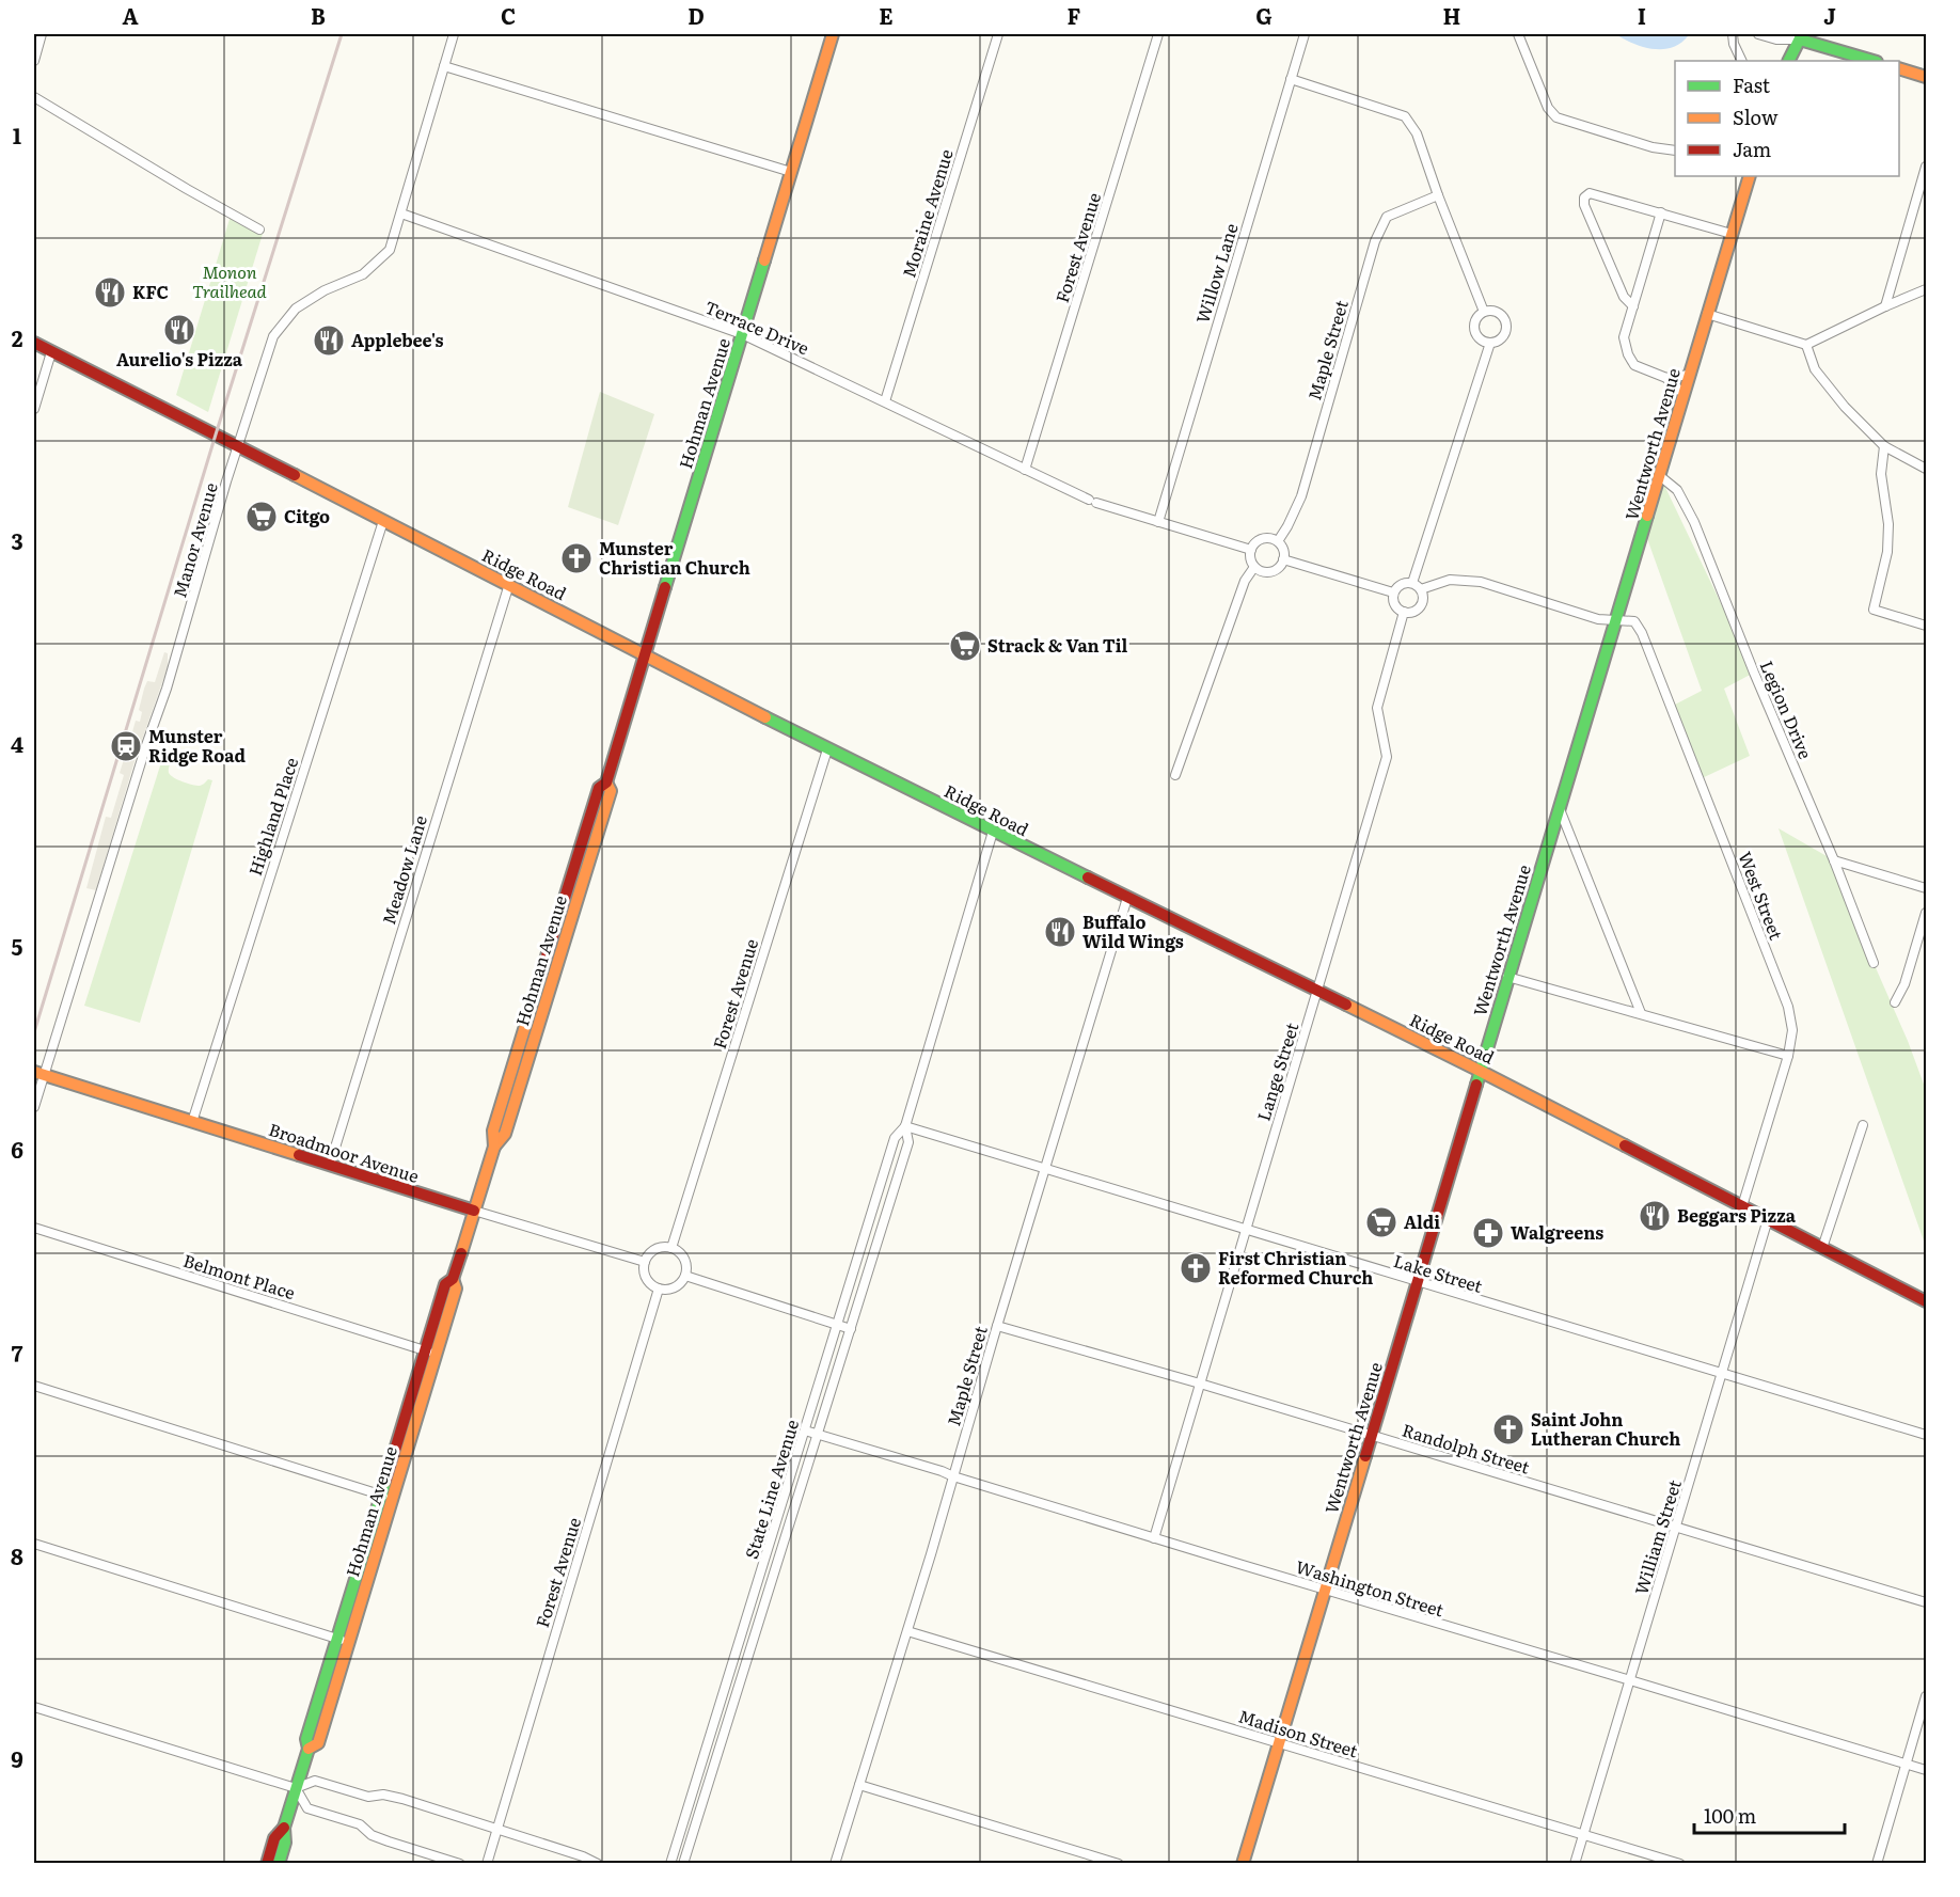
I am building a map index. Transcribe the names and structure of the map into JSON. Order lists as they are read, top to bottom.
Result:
{
  "streets": {
    "main road": [
      "Hohman Avenue",
      "Wentworth Avenue",
      "Ridge Road",
      "Broadmoor Avenue"
    ],
    "street": [
      "Moraine Avenue",
      "Forest Avenue",
      "Willow Lane",
      "Terrace Drive",
      "Maple Street",
      "Manor Avenue",
      "Legion Drive",
      "Highland Place",
      "Meadow Lane",
      "West Street",
      "Lange Street",
      "Lake Street",
      "Belmont Place",
      "Randolph Street",
      "State Line Avenue",
      "William Street",
      "Washington Street",
      "Madison Street"
    ]
  },
  "crossings": [
    ["Moraine Avenue", "Terrace Drive"],
    ["Forest Avenue", "Terrace Drive"],
    ["Forest Avenue", "Ridge Road"],
    ["Forest Avenue", "Broadmoor Avenue"],
    ["Willow Lane", "Terrace Drive"],
    ["Terrace Drive", "Maple Street"],
    ["Terrace Drive", "Hohman Avenue"],
    ["Terrace Drive", "Manor Avenue"],
    ["Maple Street", "Ridge Road"],
    ["Maple Street", "Lake Street"],
    ["Maple Street", "Randolph Street"],
    ["Maple Street", "Washington Street"],
    ["Maple Street", "Madison Street"],
    ["Hohman Avenue", "Ridge Road"],
    ["Hohman Avenue", "Broadmoor Avenue"],
    ["Hohman Avenue", "Belmont Place"],
    ["Wentworth Avenue", "Ridge Road"],
    ["Wentworth Avenue", "Legion Drive"],
    ["Wentworth Avenue", "West Street"],
    ["Wentworth Avenue", "Lake Street"],
    ["Wentworth Avenue", "Randolph Street"],
    ["Wentworth Avenue", "Washington Street"],
    ["Wentworth Avenue", "Madison Street"],
    ["Manor Avenue", "Ridge Road"],
    ["Manor Avenue", "Broadmoor Avenue"],
    ["Ridge Road", "Highland Place"],
    ["Ridge Road", "Meadow Lane"],
    ["Ridge Road", "West Street"],
    ["Ridge Road", "Lange Street"],
    ["Ridge Road", "State Line Avenue"],
    ["Ridge Road", "William Street"],
    ["Highland Place", "Broadmoor Avenue"],
    ["Meadow Lane", "Broadmoor Avenue"],
    ["Lange Street", "Lake Street"],
    ["Lange Street", "Randolph Street"],
    ["Lange Street", "Washington Street"],
    ["Lake Street", "State Line Avenue"],
    ["Lake Street", "William Street"],
    ["Randolph Street", "William Street"],
    ["State Line Avenue", "Washington Street"],
    ["William Street", "Washington Street"],
    ["William Street", "Madison Street"]
  ],
  "parks": ["Monon Trailhead"],
  "places": {
    "restaurant": [
      "KFC",
      "Aurelio's Pizza",
      "Applebee's",
      "Buffalo Wild Wings",
      "Beggars Pizza"
    ],
    "supermarket": ["Citgo", "Strack & Van Til", "Aldi"],
    "church": ["Munster Christian Church", "First Christian Reformed Church", "Saint John Lutheran Church"],
    "station": ["Munster Ridge Road"],
    "pharmacy": ["Walgreens"]
  },
  "legend": ["Fast", "Slow", "Jam"],
  "scale_bar": "100 m",
  "grid": {
    "columns": [
      "A",
      "B",
      "C",
      "D",
      "E",
      "F",
      "G",
      "H",
      "I",
      "J"
    ],
    "rows": [
      "1",
      "2",
      "3",
      "4",
      "5",
      "6",
      "7",
      "8",
      "9"
    ]
  }
}
